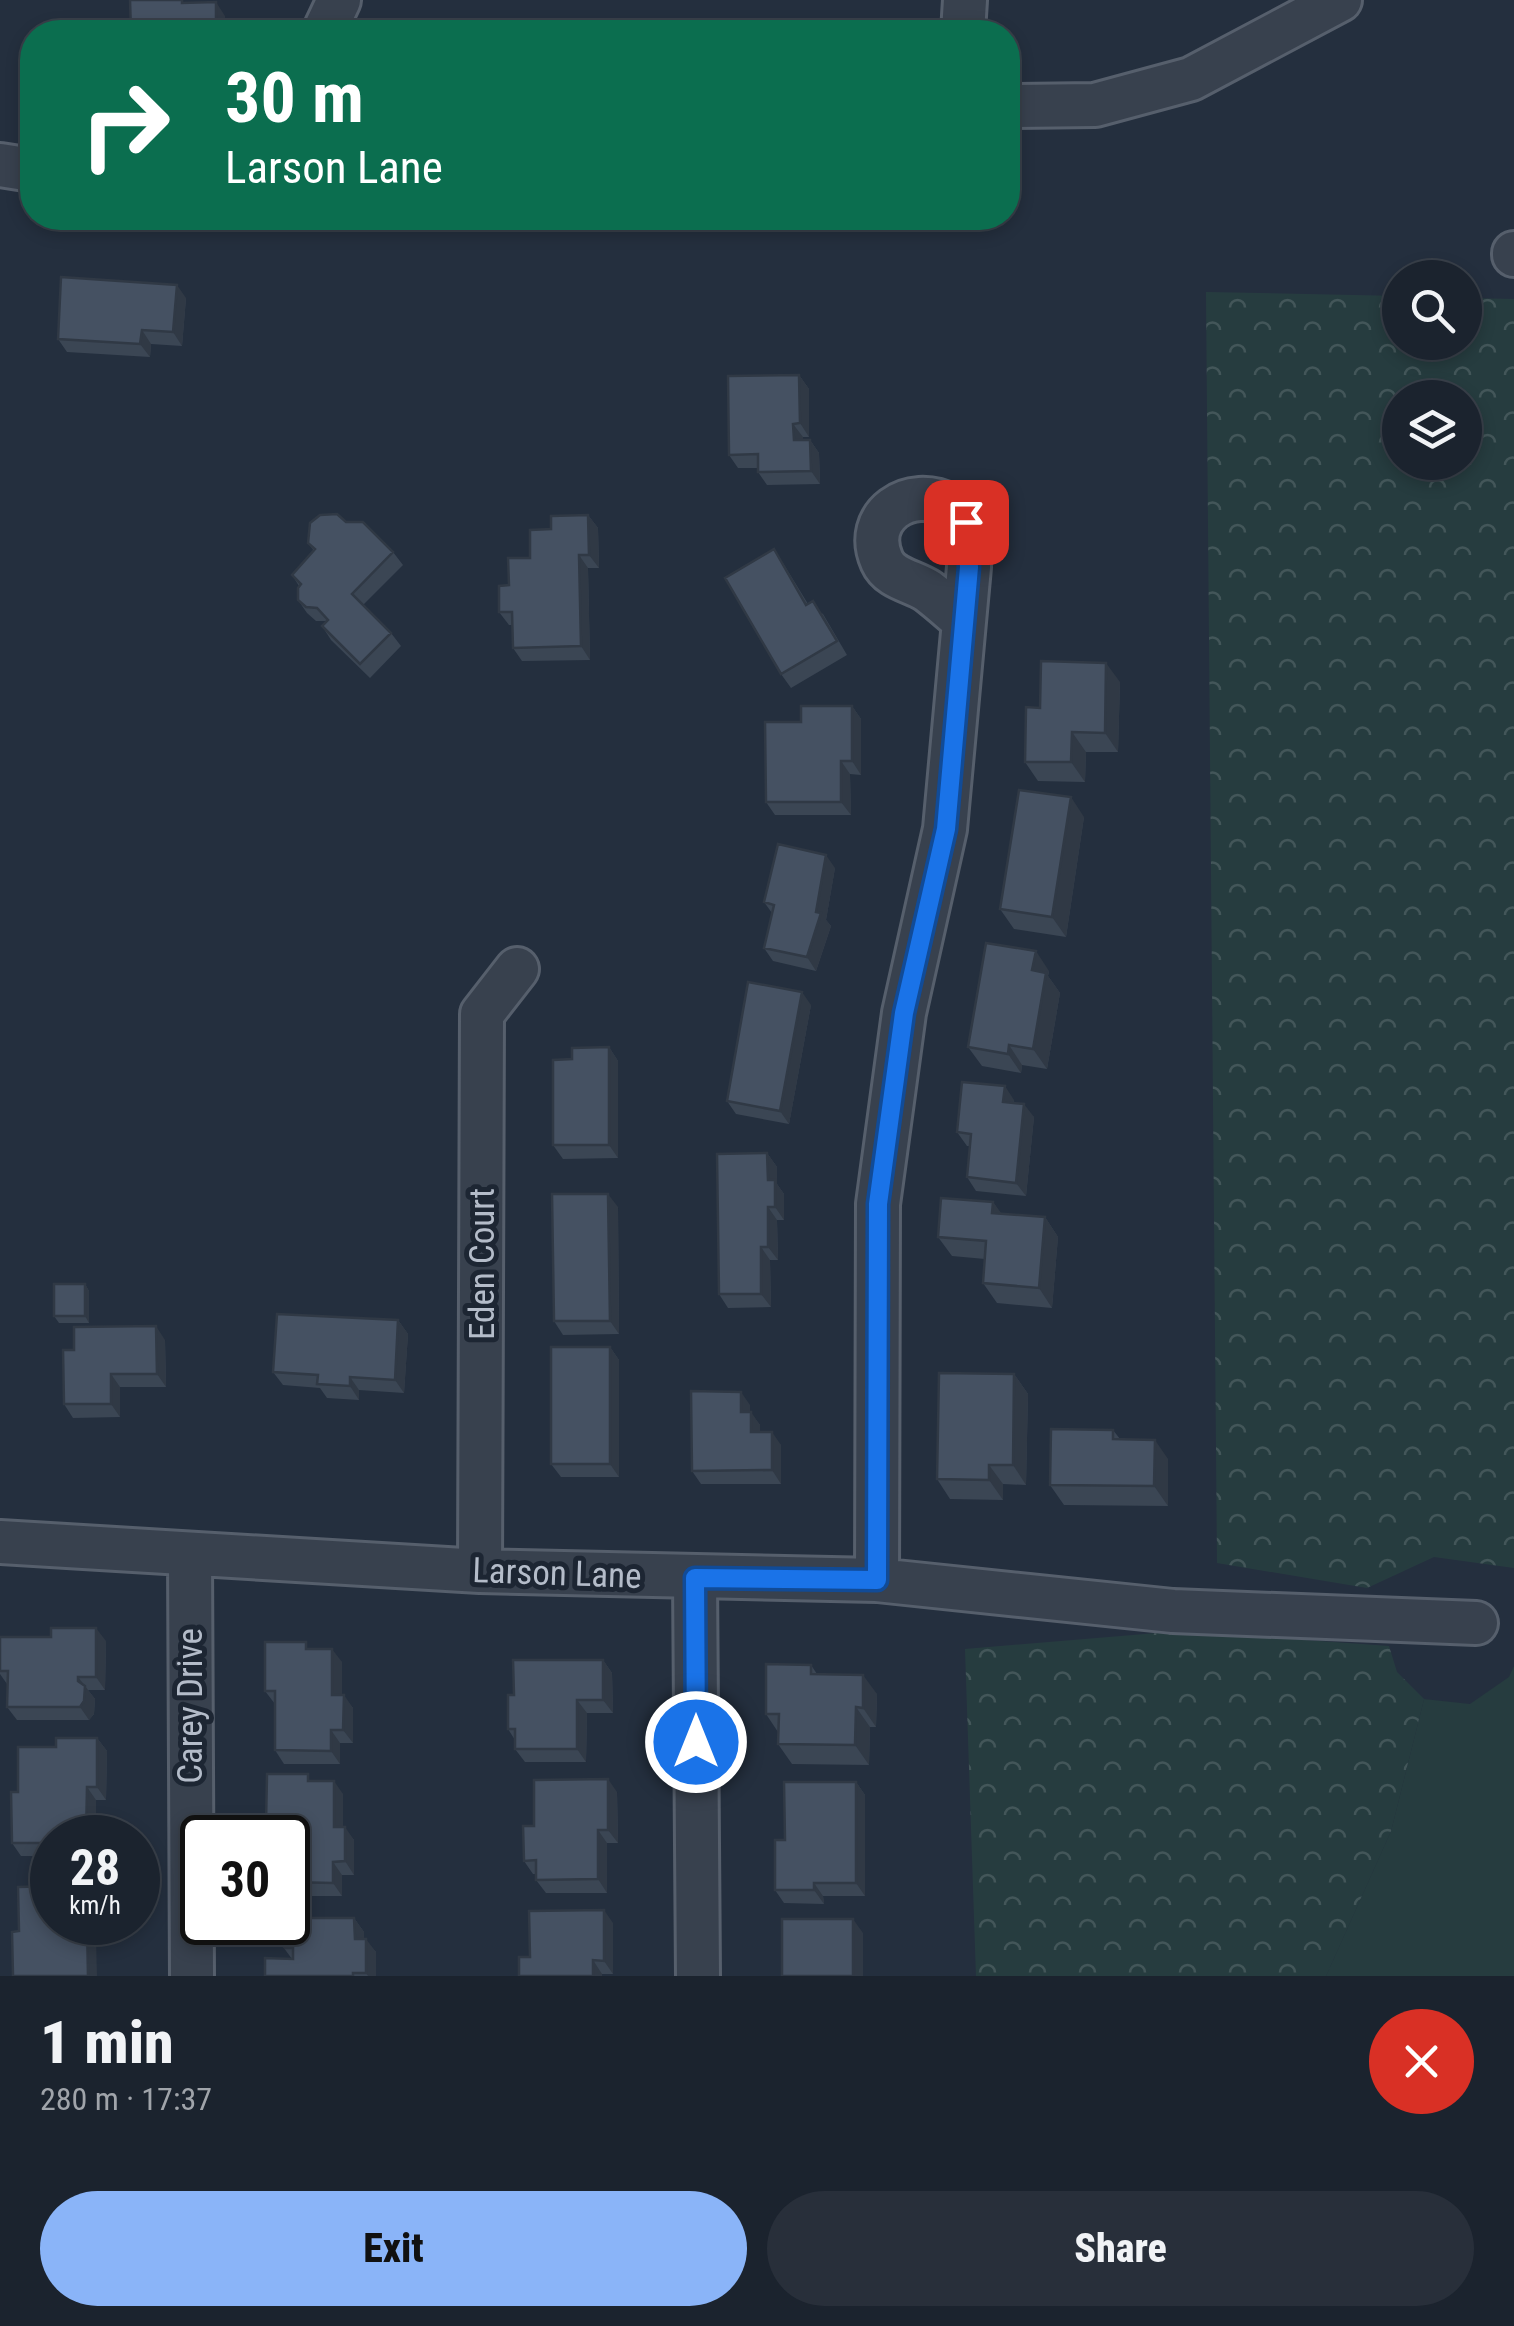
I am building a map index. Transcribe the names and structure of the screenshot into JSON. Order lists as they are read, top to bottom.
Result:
{
  "streets": {
    "street": ["Eden Court", "Larson Lane", "Carey Drive"]
  },
  "crossings": [
    ["Eden Court", "Larson Lane"],
    ["Larson Lane", "Carey Drive"]
  ],
  "page": {
    "turn": ["30 m", "Larson Lane"],
    "speed": "28 km/h",
    "limit": "30",
    "heading": ["1 min", "280 m · 17:37"],
    "buttons": ["Exit", "Share"]
  }
}
